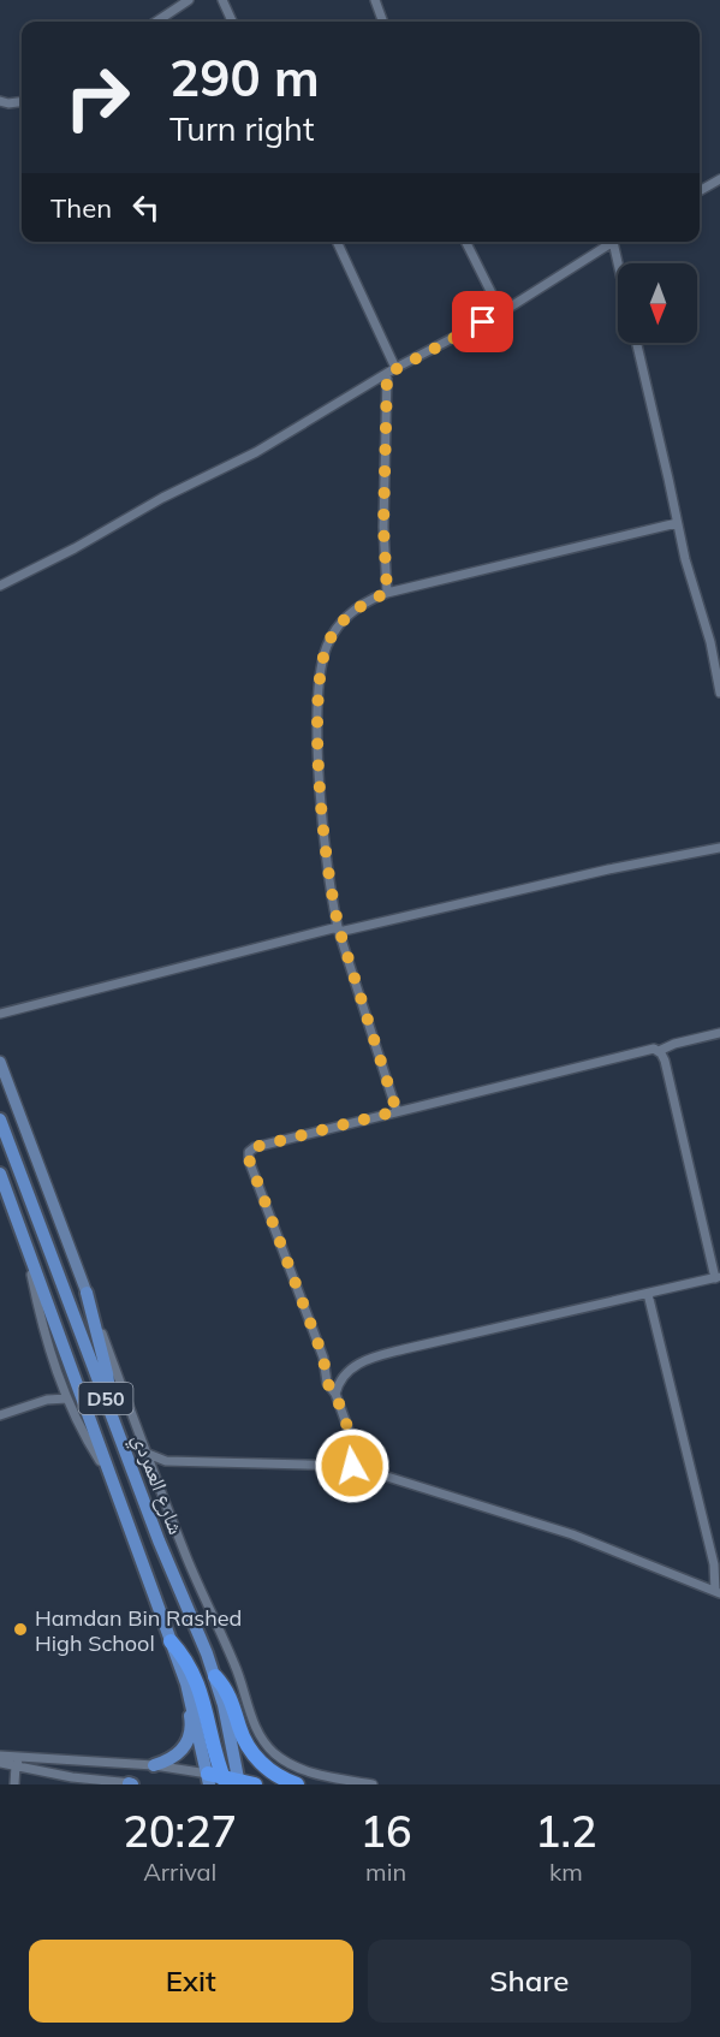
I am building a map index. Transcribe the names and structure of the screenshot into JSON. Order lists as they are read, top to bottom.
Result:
{
  "streets": {
    "main road": ["D50", "شارع العمردي"]
  },
  "places": ["Hamdan Bin Rashed High School"],
  "north": "bottom",
  "page": {
    "turn": ["290 m", "Turn right"],
    "then": "Then",
    "eta": [
      "20:27",
      "Arrival",
      "16",
      "min",
      "1.2",
      "km"
    ],
    "buttons": ["Exit", "Share"]
  }
}
